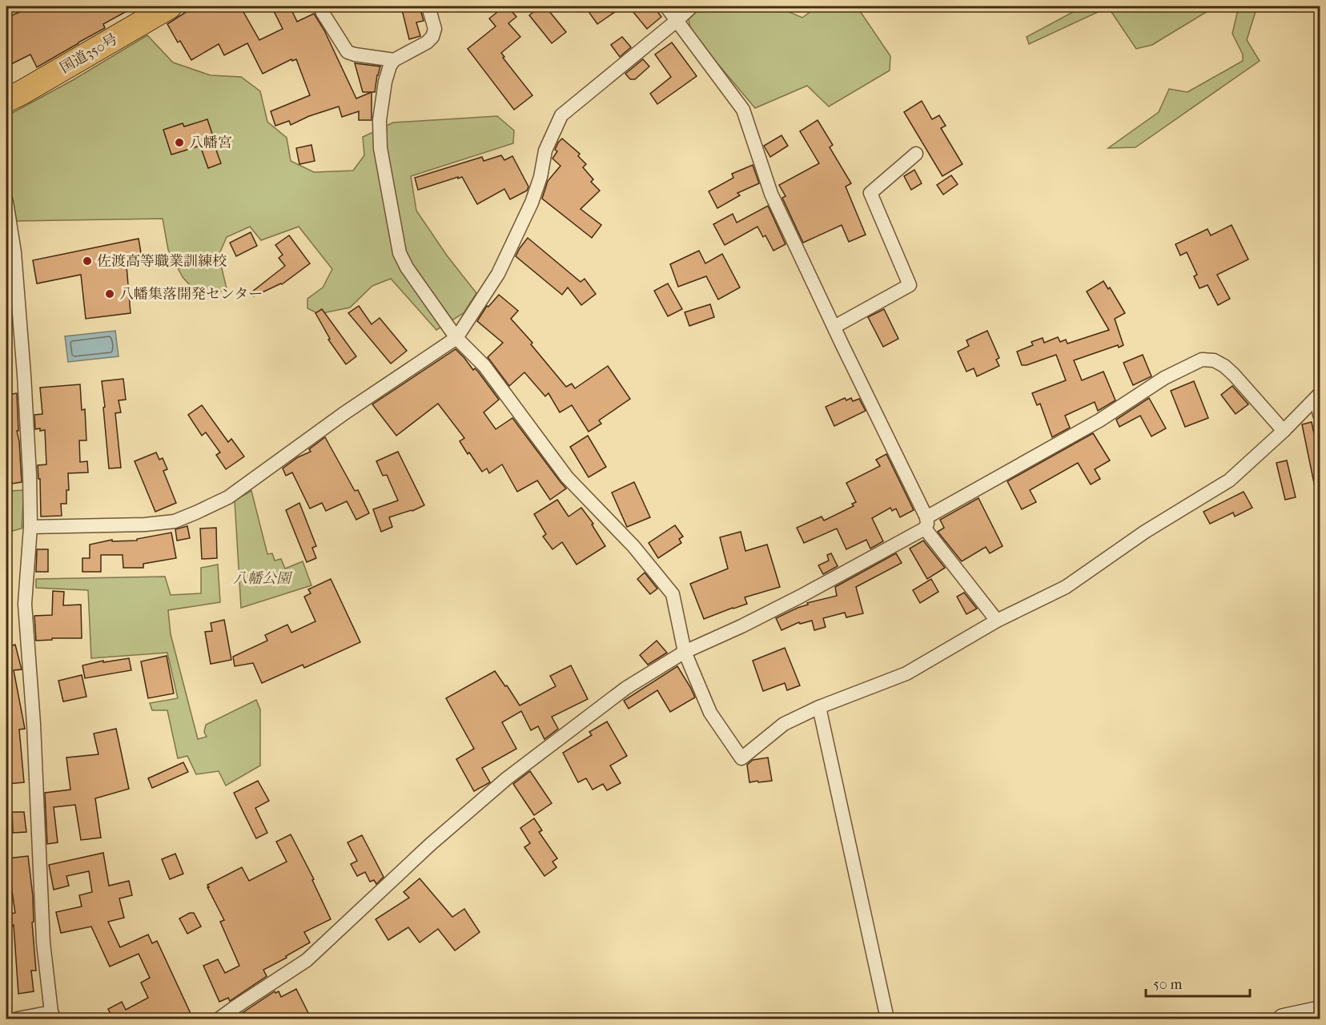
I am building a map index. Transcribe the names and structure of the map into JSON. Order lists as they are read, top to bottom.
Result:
{
  "streets": {
    "highway": ["国道350号"]
  },
  "parks": ["八幡公園"],
  "places": ["八幡宮", "佐渡高等職業訓練校", "八幡集落開発センター"],
  "scale_bar": "50 m"
}
